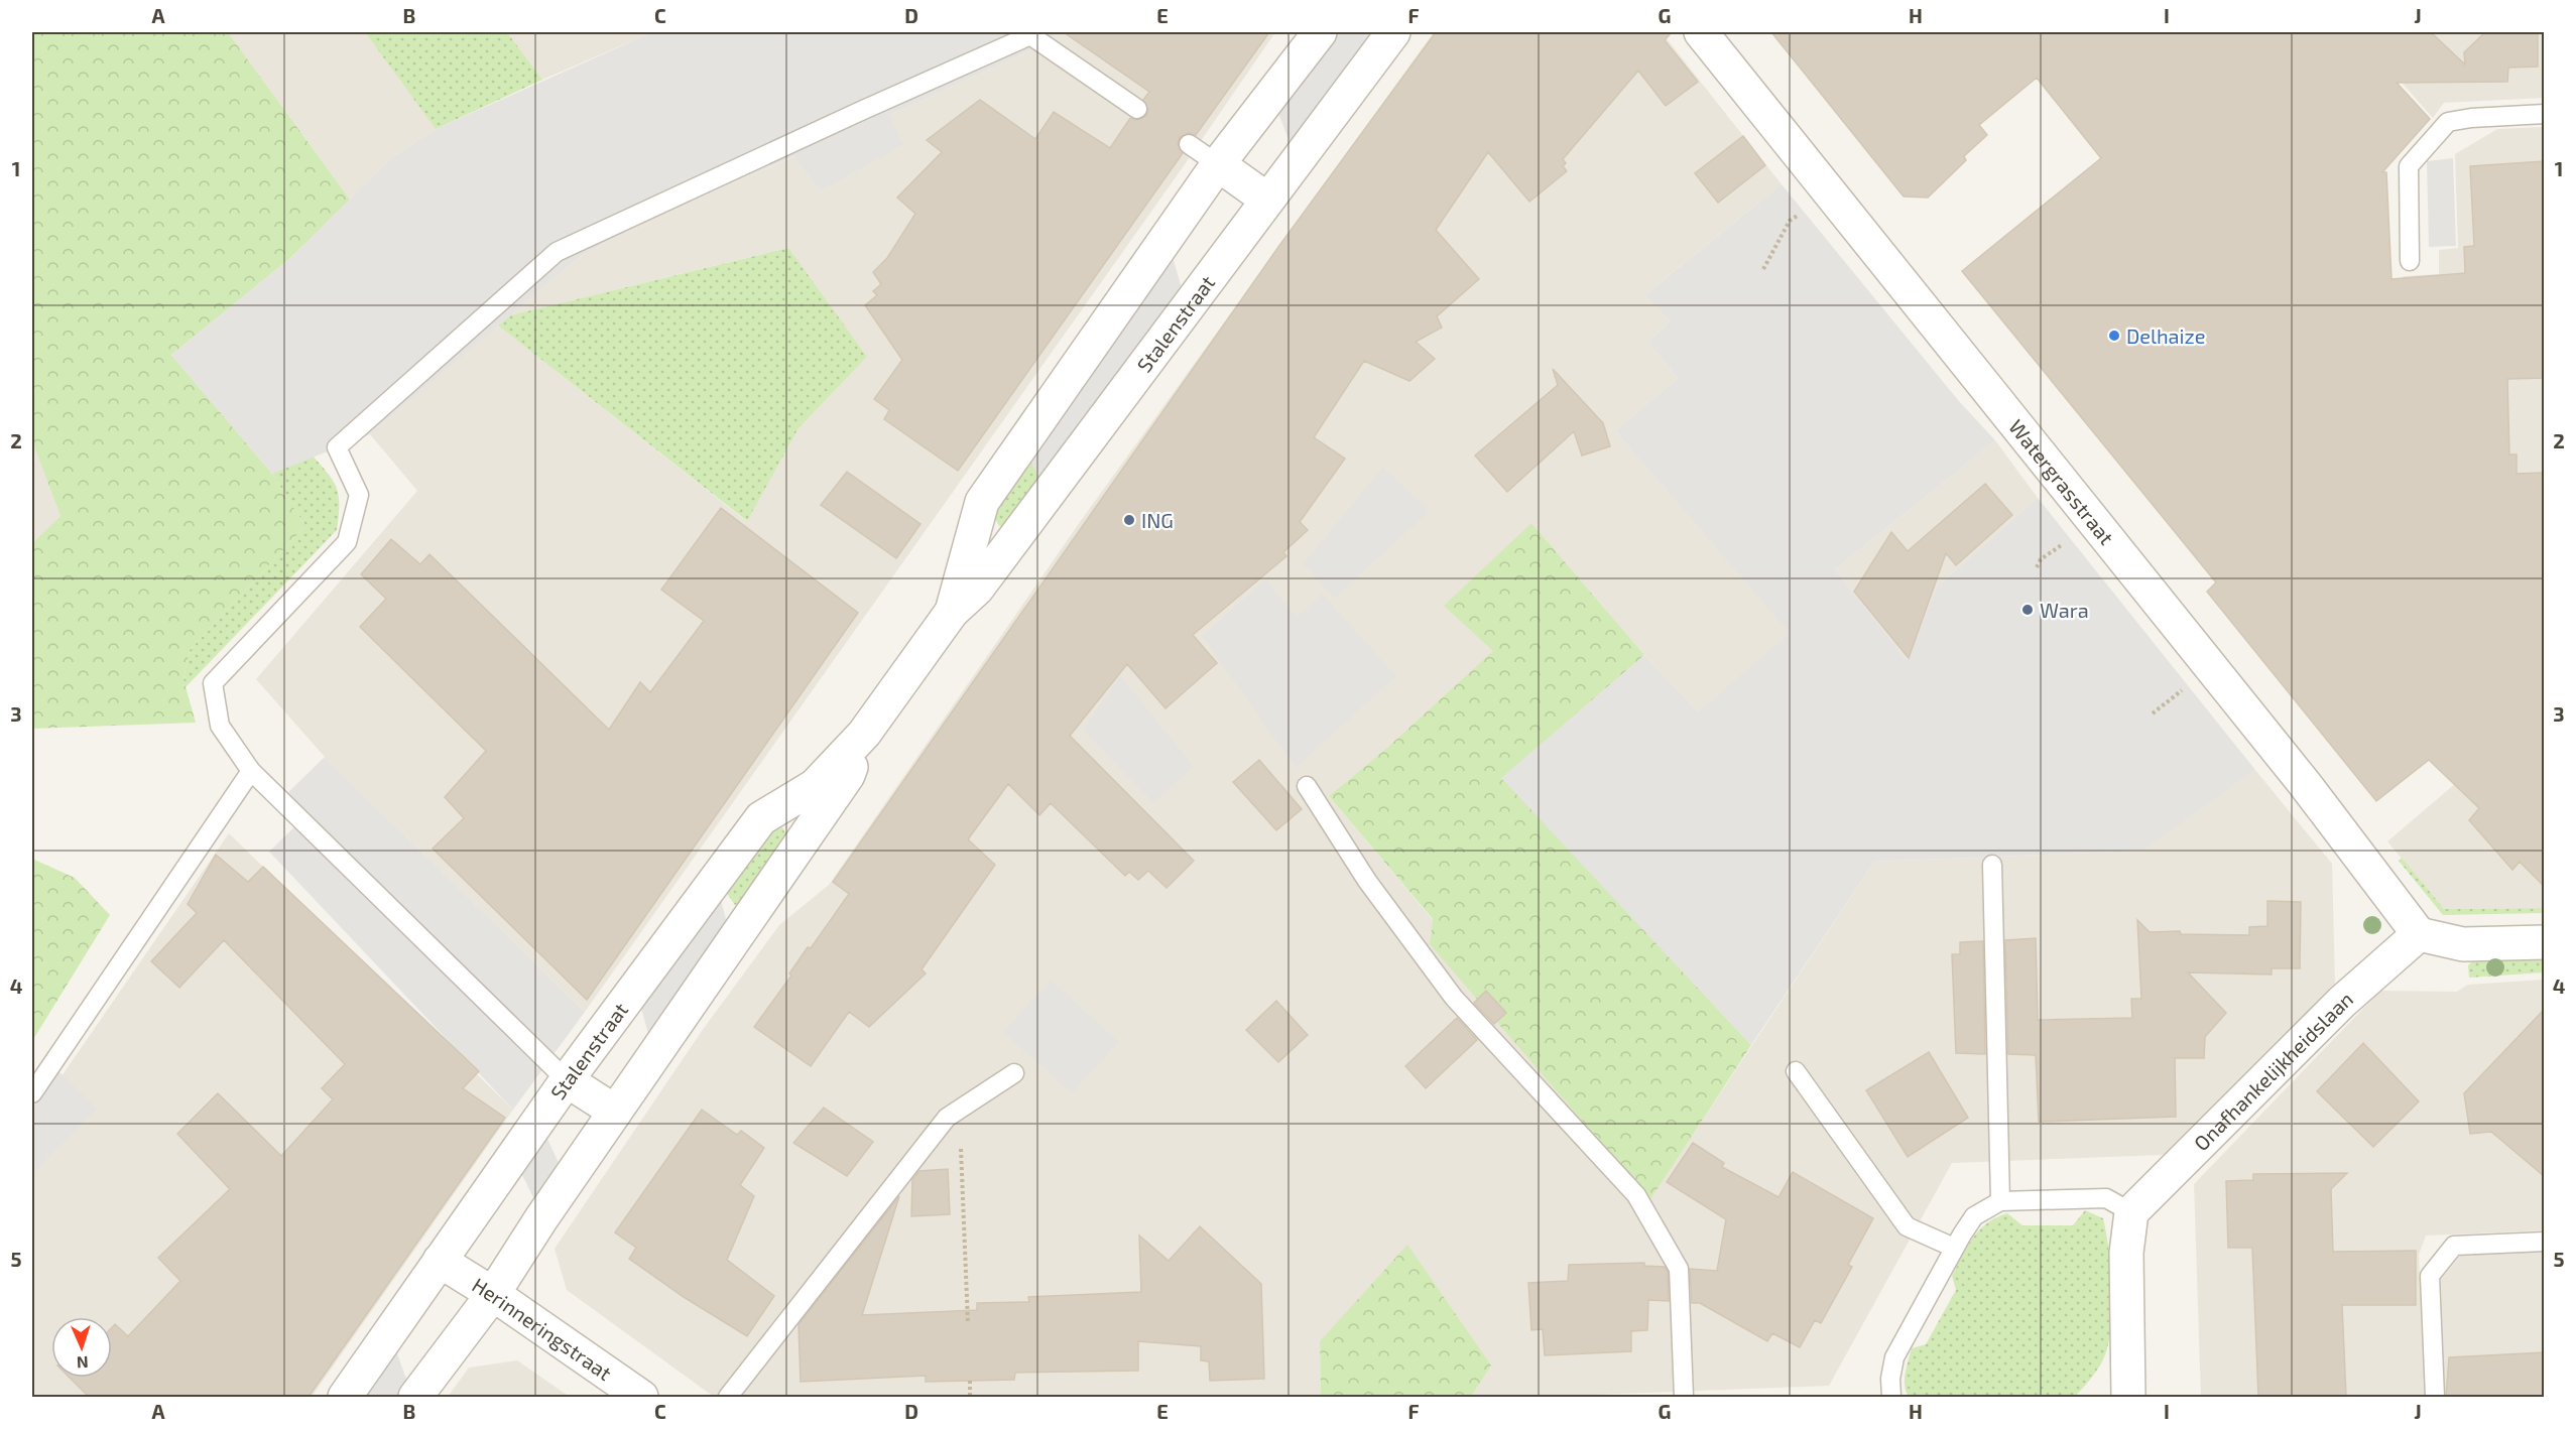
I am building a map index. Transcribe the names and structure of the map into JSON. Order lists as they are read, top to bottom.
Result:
{
  "streets": {
    "street": [
      "Stalenstraat",
      "Watergrasstraat",
      "Onafhankelijkheidslaan",
      "Herinneringstraat"
    ]
  },
  "crossings": [
    ["Stalenstraat", "Herinneringstraat"],
    ["Watergrasstraat", "Onafhankelijkheidslaan"]
  ],
  "places": ["Delhaize", "ING", "Wara"],
  "north": "bottom",
  "grid": {
    "columns": [
      "A",
      "B",
      "C",
      "D",
      "E",
      "F",
      "G",
      "H",
      "I",
      "J"
    ],
    "rows": [
      "1",
      "2",
      "3",
      "4",
      "5"
    ]
  }
}
